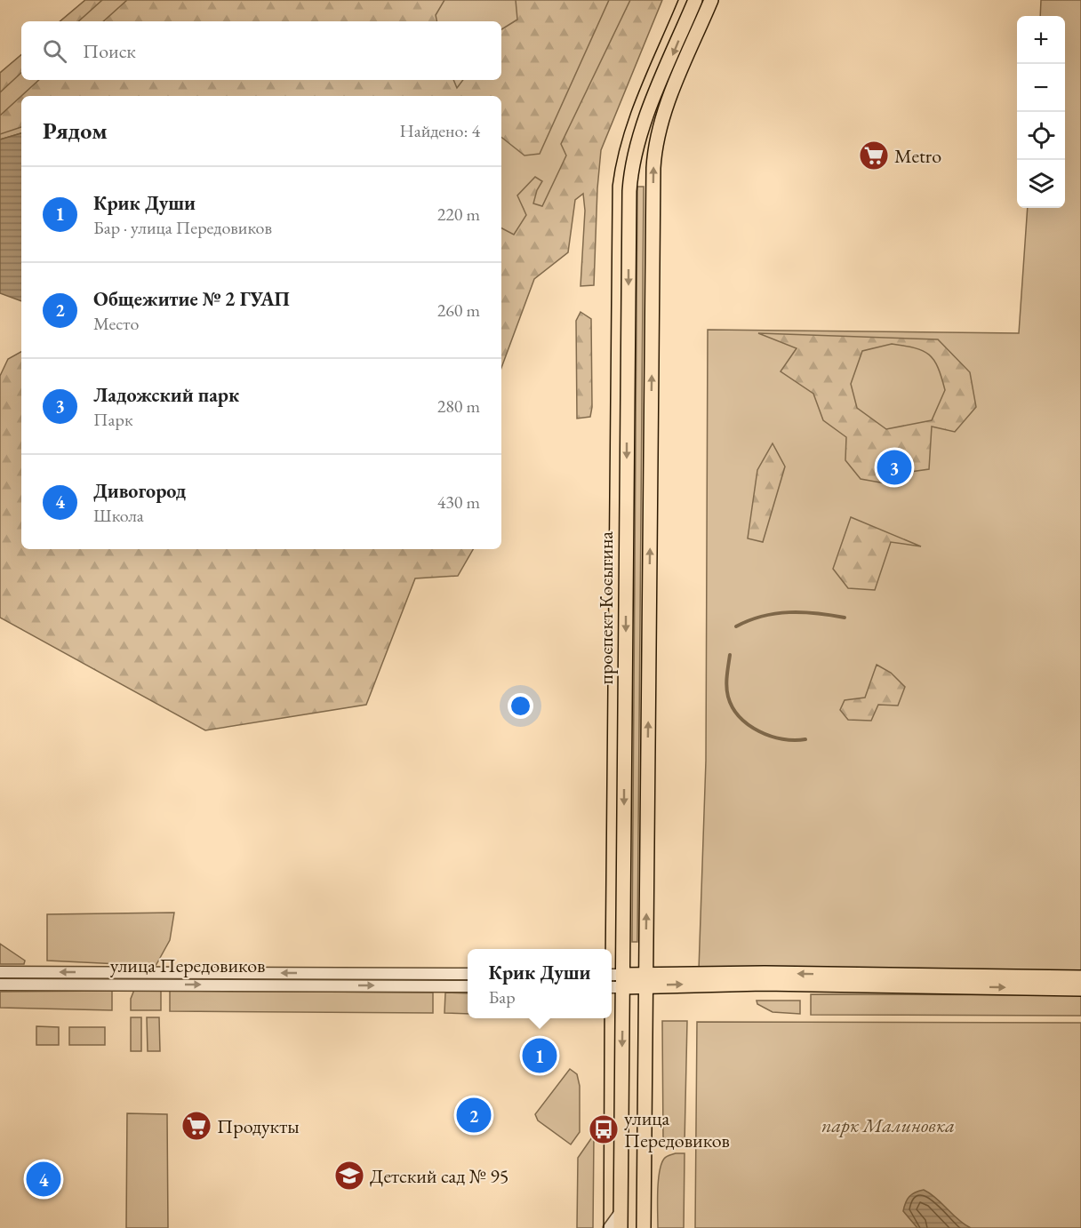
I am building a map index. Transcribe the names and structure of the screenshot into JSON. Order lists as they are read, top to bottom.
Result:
{
  "streets": {
    "main road": ["проспект Косыгина"],
    "street": ["улица Передовиков"]
  },
  "parks": ["парк Малиновка"],
  "places": {
    "supermarket": ["Metro", "Продукты"],
    "bus stop": ["улица Передовиков"],
    "school or university": ["Детский сад № 95"]
  },
  "page": {
    "map_buttons": ["+", "−"],
    "search": "Поиск",
    "heading": ["Рядом", "Найдено: 4"],
    "list": [
      {
        "mark": "1",
        "name": "Крик Души",
        "note": "Бар · улица Передовиков",
        "value": "220 m"
      },
      {
        "mark": "2",
        "name": "Общежитие № 2 ГУАП",
        "note": "Место",
        "value": "260 m"
      },
      {
        "mark": "3",
        "name": "Ладожский парк",
        "note": "Парк",
        "value": "280 m"
      },
      {
        "mark": "4",
        "name": "Дивогород",
        "note": "Школа",
        "value": "430 m"
      }
    ],
    "pins": [
      "3",
      "1",
      "2",
      "4"
    ],
    "popup": ["Крик Души", "Бар"]
  }
}
